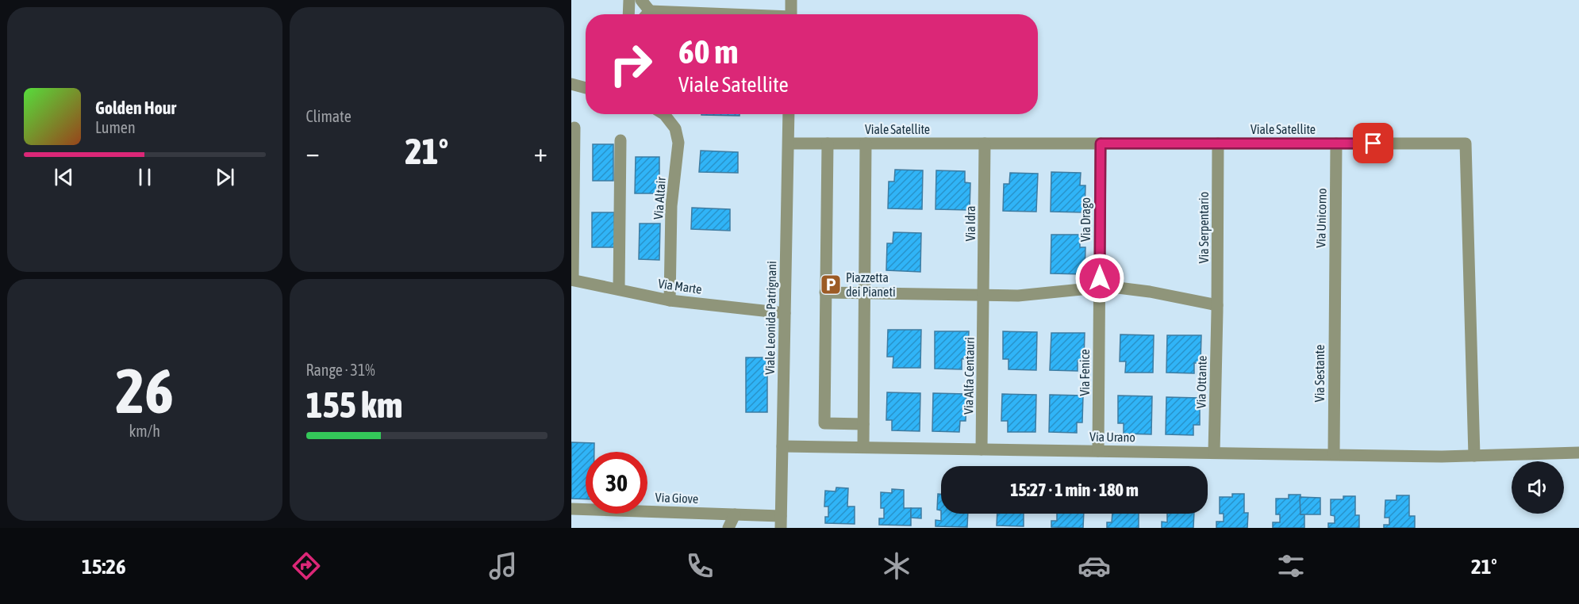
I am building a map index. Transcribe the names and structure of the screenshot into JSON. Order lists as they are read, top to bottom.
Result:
{
  "streets": {
    "street": [
      "Viale Satellite",
      "Via Altair",
      "Via Unicorno",
      "Via Drago",
      "Via Idra",
      "Via Serpentario",
      "Via Marte",
      "Viale Leonida Patrignani",
      "Via Fenice",
      "Via Sestante",
      "Via Alfa Centauri",
      "Via Ottante",
      "Via Urano",
      "Via Giove"
    ]
  },
  "crossings": [
    ["Viale Satellite", "Via Unicorno"],
    ["Viale Satellite", "Via Drago"],
    ["Viale Satellite", "Via Idra"],
    ["Viale Satellite", "Via Serpentario"],
    ["Viale Satellite", "Viale Leonida Patrignani"],
    ["Viale Satellite", "Via Urano"],
    ["Via Altair", "Via Marte"],
    ["Via Unicorno", "Via Sestante"],
    ["Via Drago", "Via Fenice"],
    ["Via Idra", "Via Alfa Centauri"],
    ["Via Serpentario", "Via Ottante"],
    ["Via Marte", "Viale Leonida Patrignani"],
    ["Viale Leonida Patrignani", "Via Urano"],
    ["Viale Leonida Patrignani", "Via Giove"],
    ["Via Fenice", "Via Urano"],
    ["Via Sestante", "Via Urano"],
    ["Via Alfa Centauri", "Via Urano"],
    ["Via Ottante", "Via Urano"]
  ],
  "places": {
    "parking": ["Piazzetta dei Pianeti"]
  },
  "page": {
    "tile": [
      "Climate",
      ["26", "km/h"],
      ["Range · 31%", "155 km"]
    ],
    "turn": ["60 m", "Viale Satellite"],
    "song": ["Golden Hour", "Lumen"],
    "heat": ["−", "21°", "+"],
    "limit": "30",
    "trip": "15:27 · 1 min · 180 m",
    "tabs": ["15:26", "21°"]
  }
}
